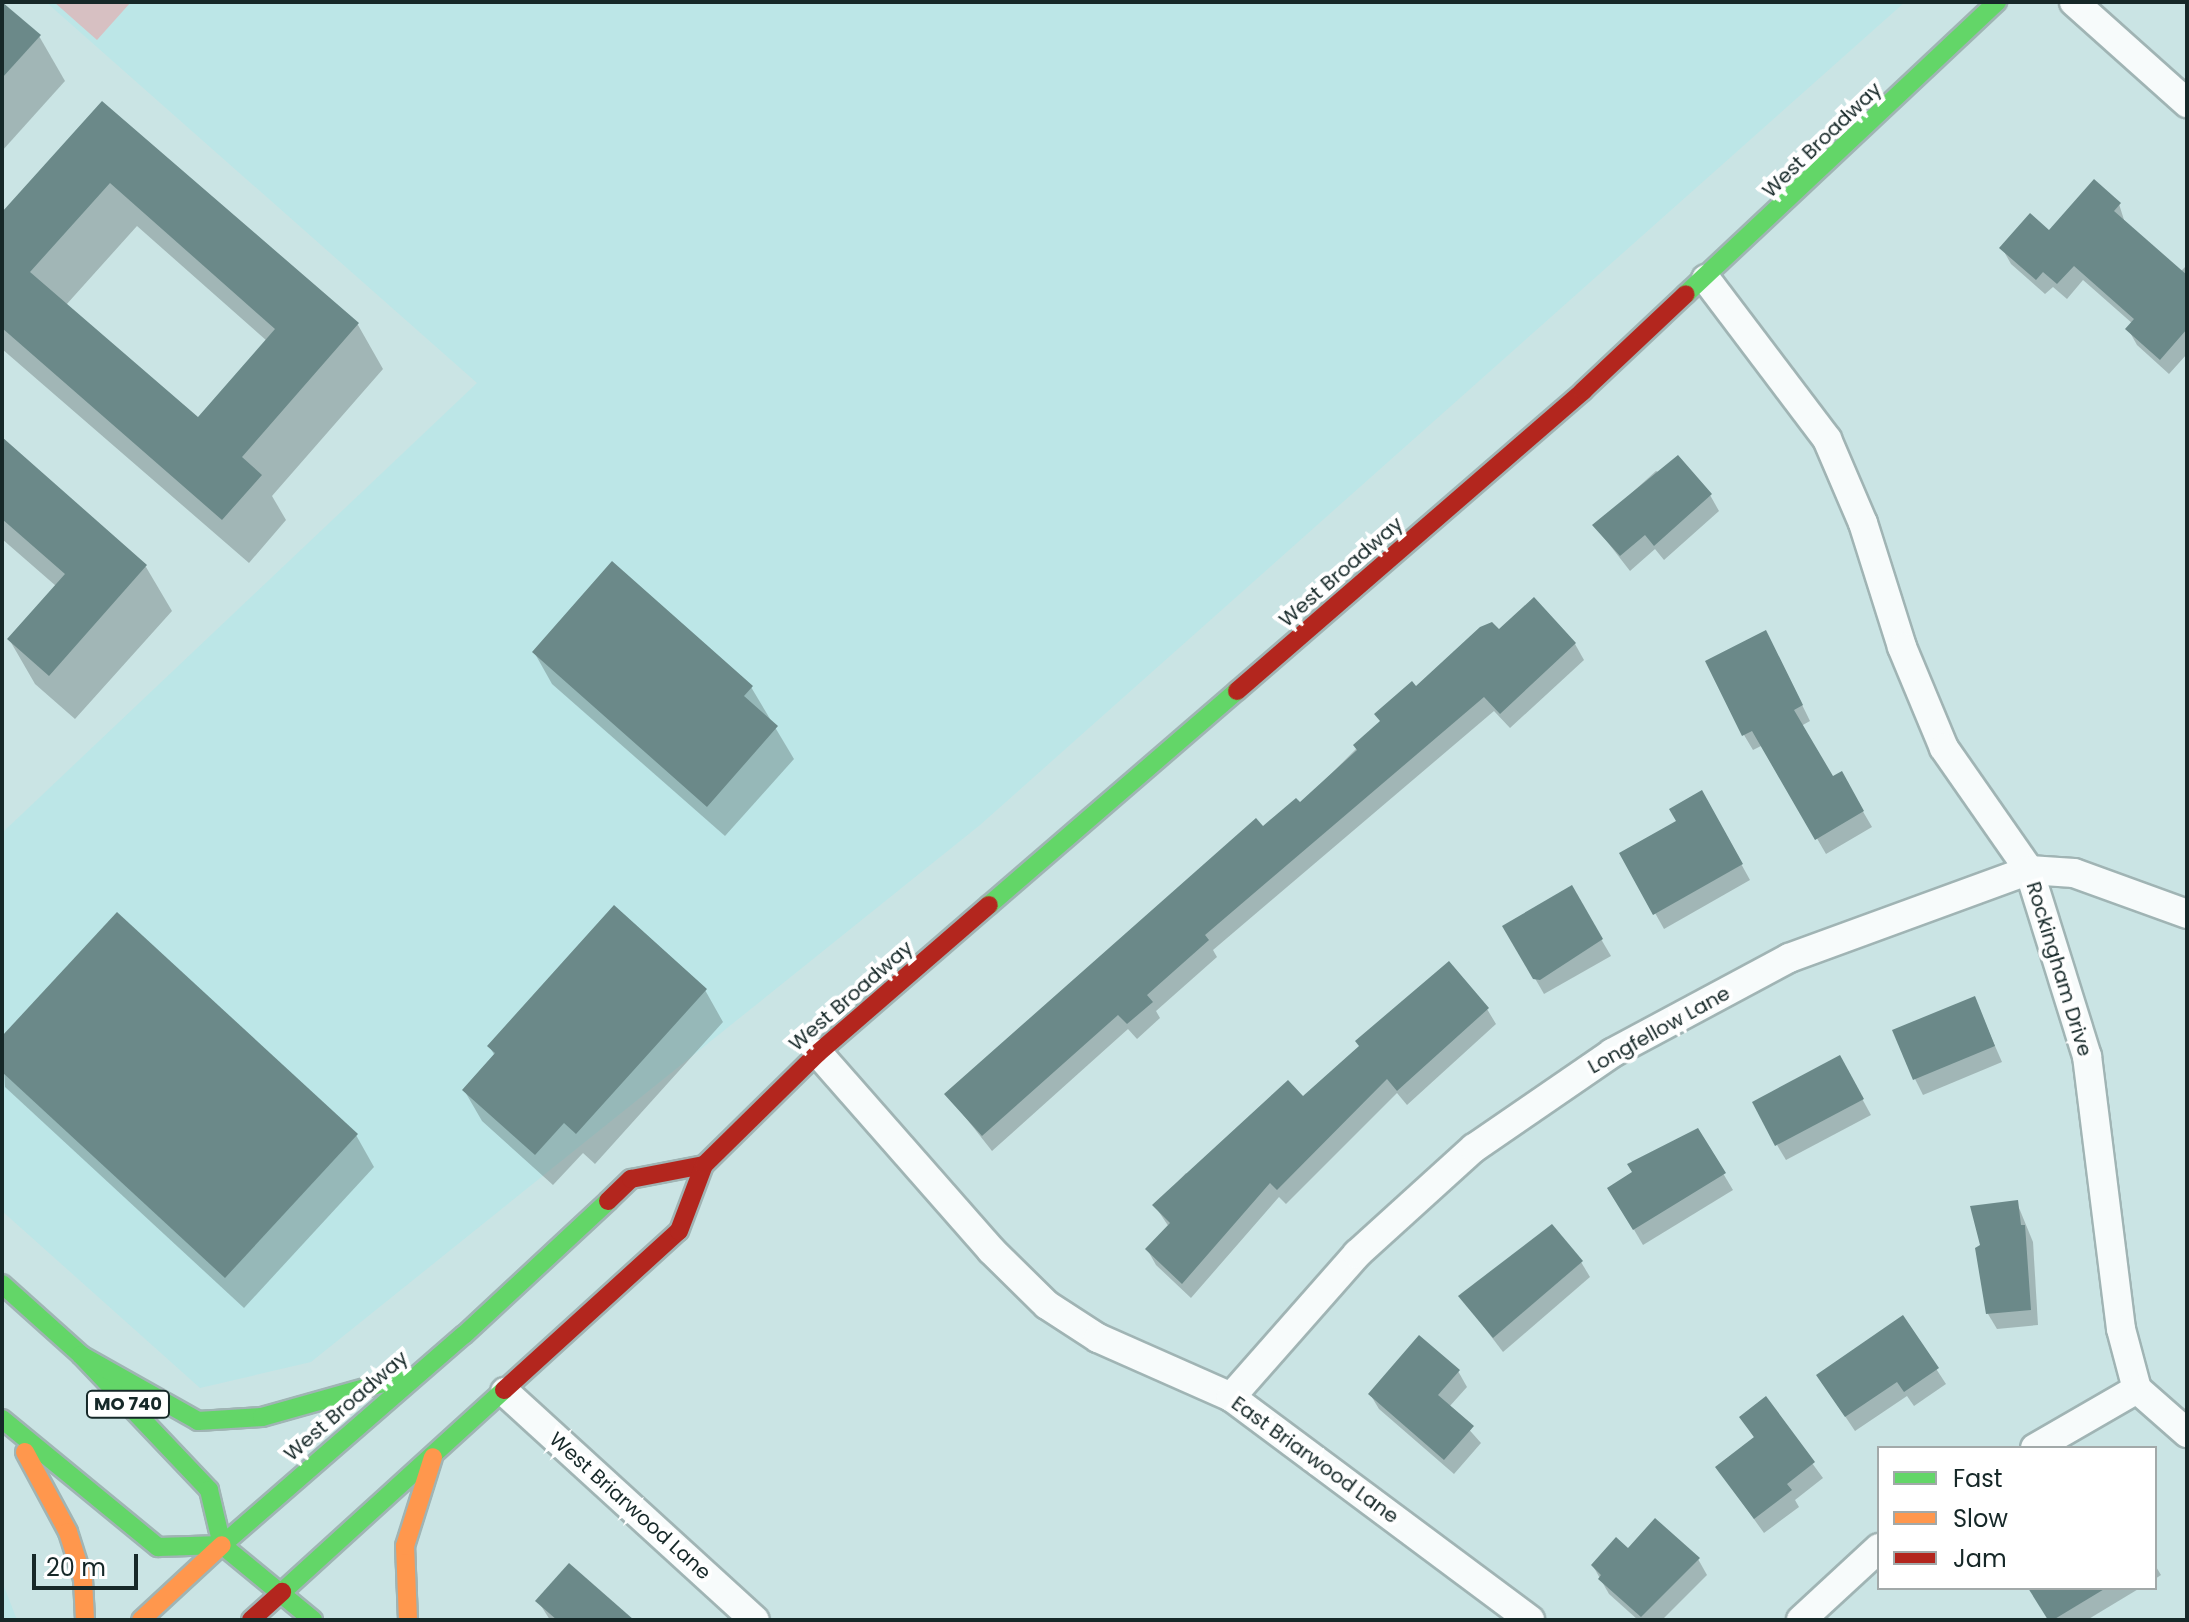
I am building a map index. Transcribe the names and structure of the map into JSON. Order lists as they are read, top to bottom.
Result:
{
  "streets": {
    "main road": ["West Broadway", "MO 740"],
    "street": [
      "Rockingham Drive",
      "Longfellow Lane",
      "East Briarwood Lane",
      "West Briarwood Lane"
    ]
  },
  "crossings": [
    ["West Broadway", "Rockingham Drive"],
    ["West Broadway", "MO 740"],
    ["West Broadway", "East Briarwood Lane"],
    ["West Broadway", "West Briarwood Lane"],
    ["Rockingham Drive", "Longfellow Lane"],
    ["Longfellow Lane", "East Briarwood Lane"]
  ],
  "legend": ["Fast", "Slow", "Jam"],
  "scale_bar": "20 m"
}
